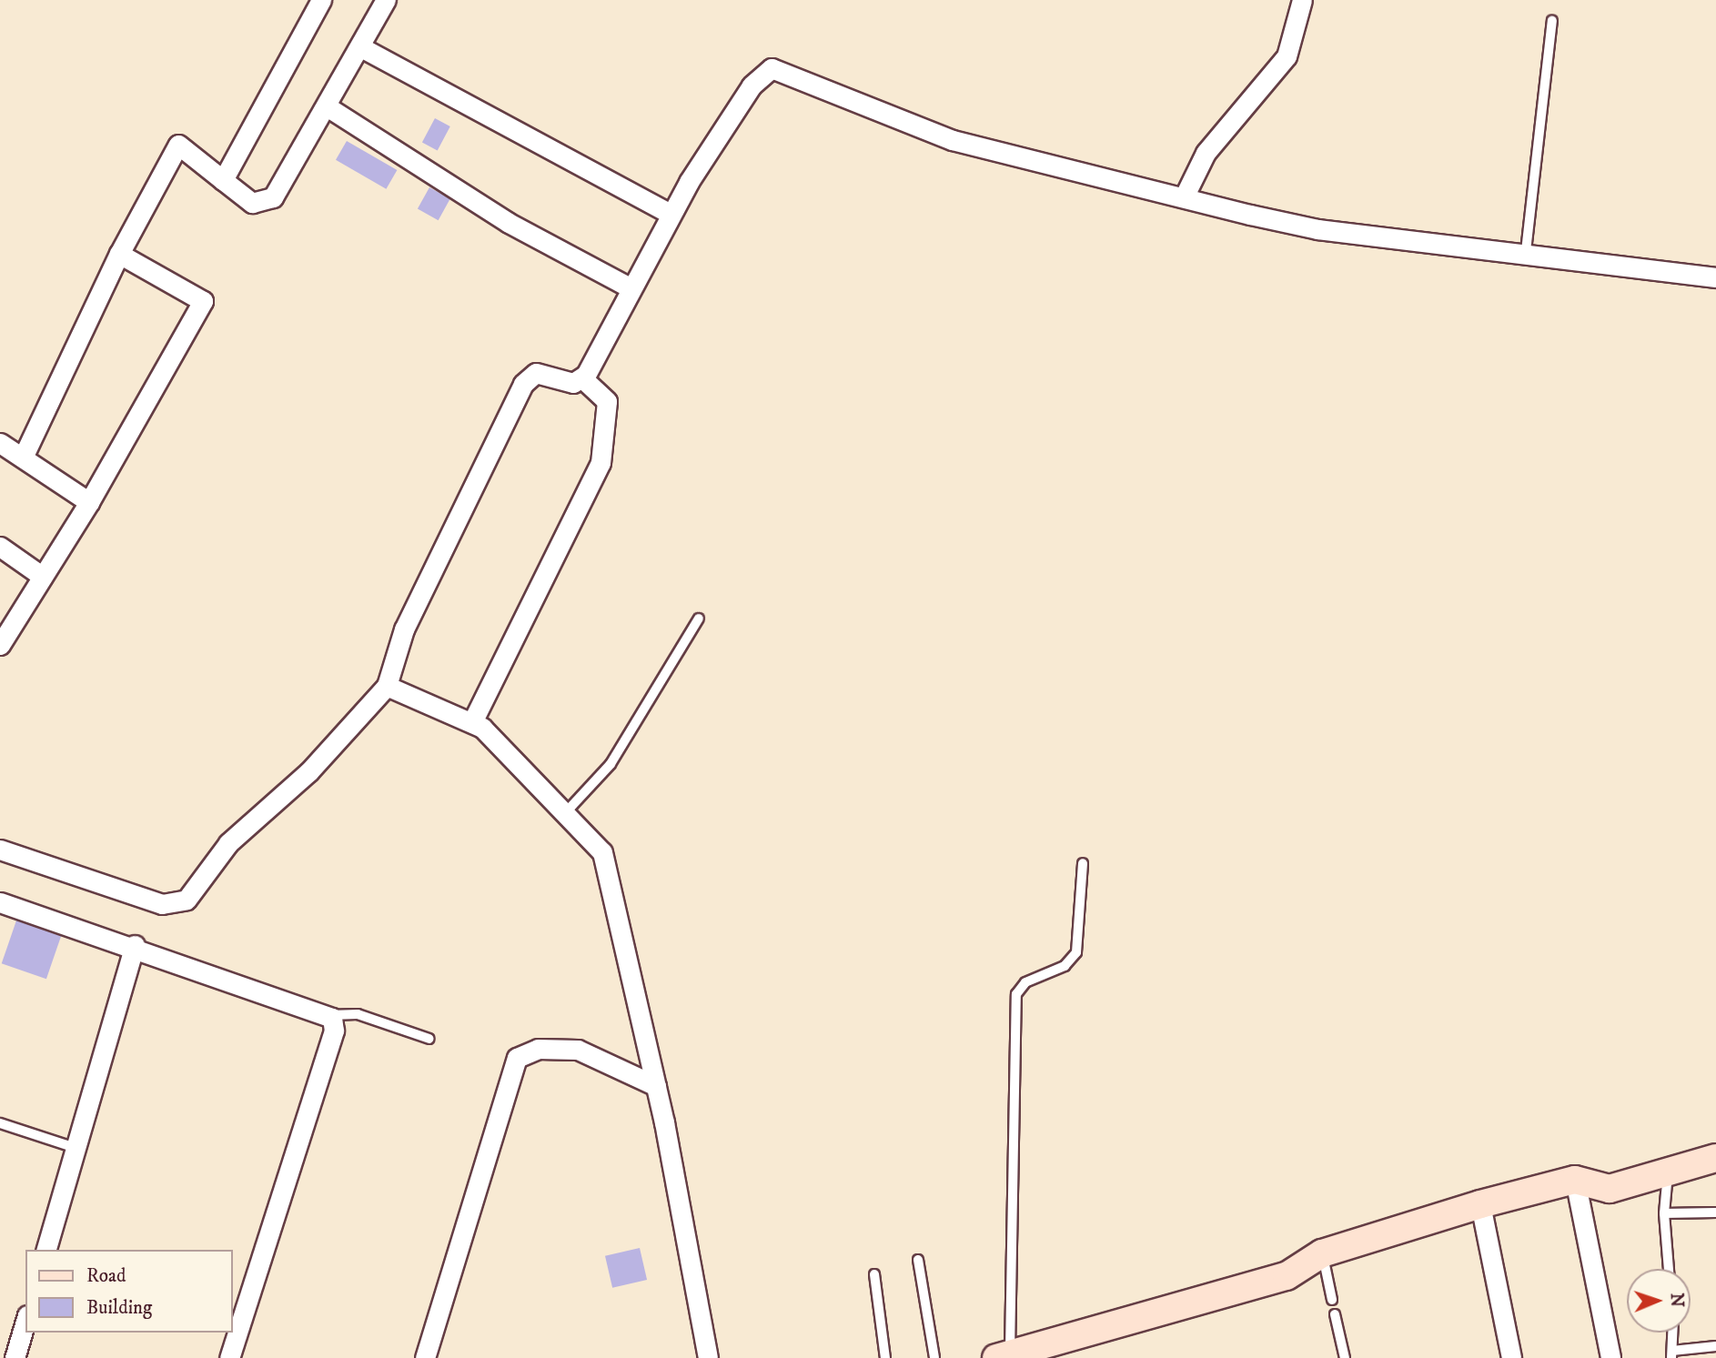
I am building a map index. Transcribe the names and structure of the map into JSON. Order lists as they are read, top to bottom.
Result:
{
  "legend": ["Road", "Building"],
  "north": "right"
}
